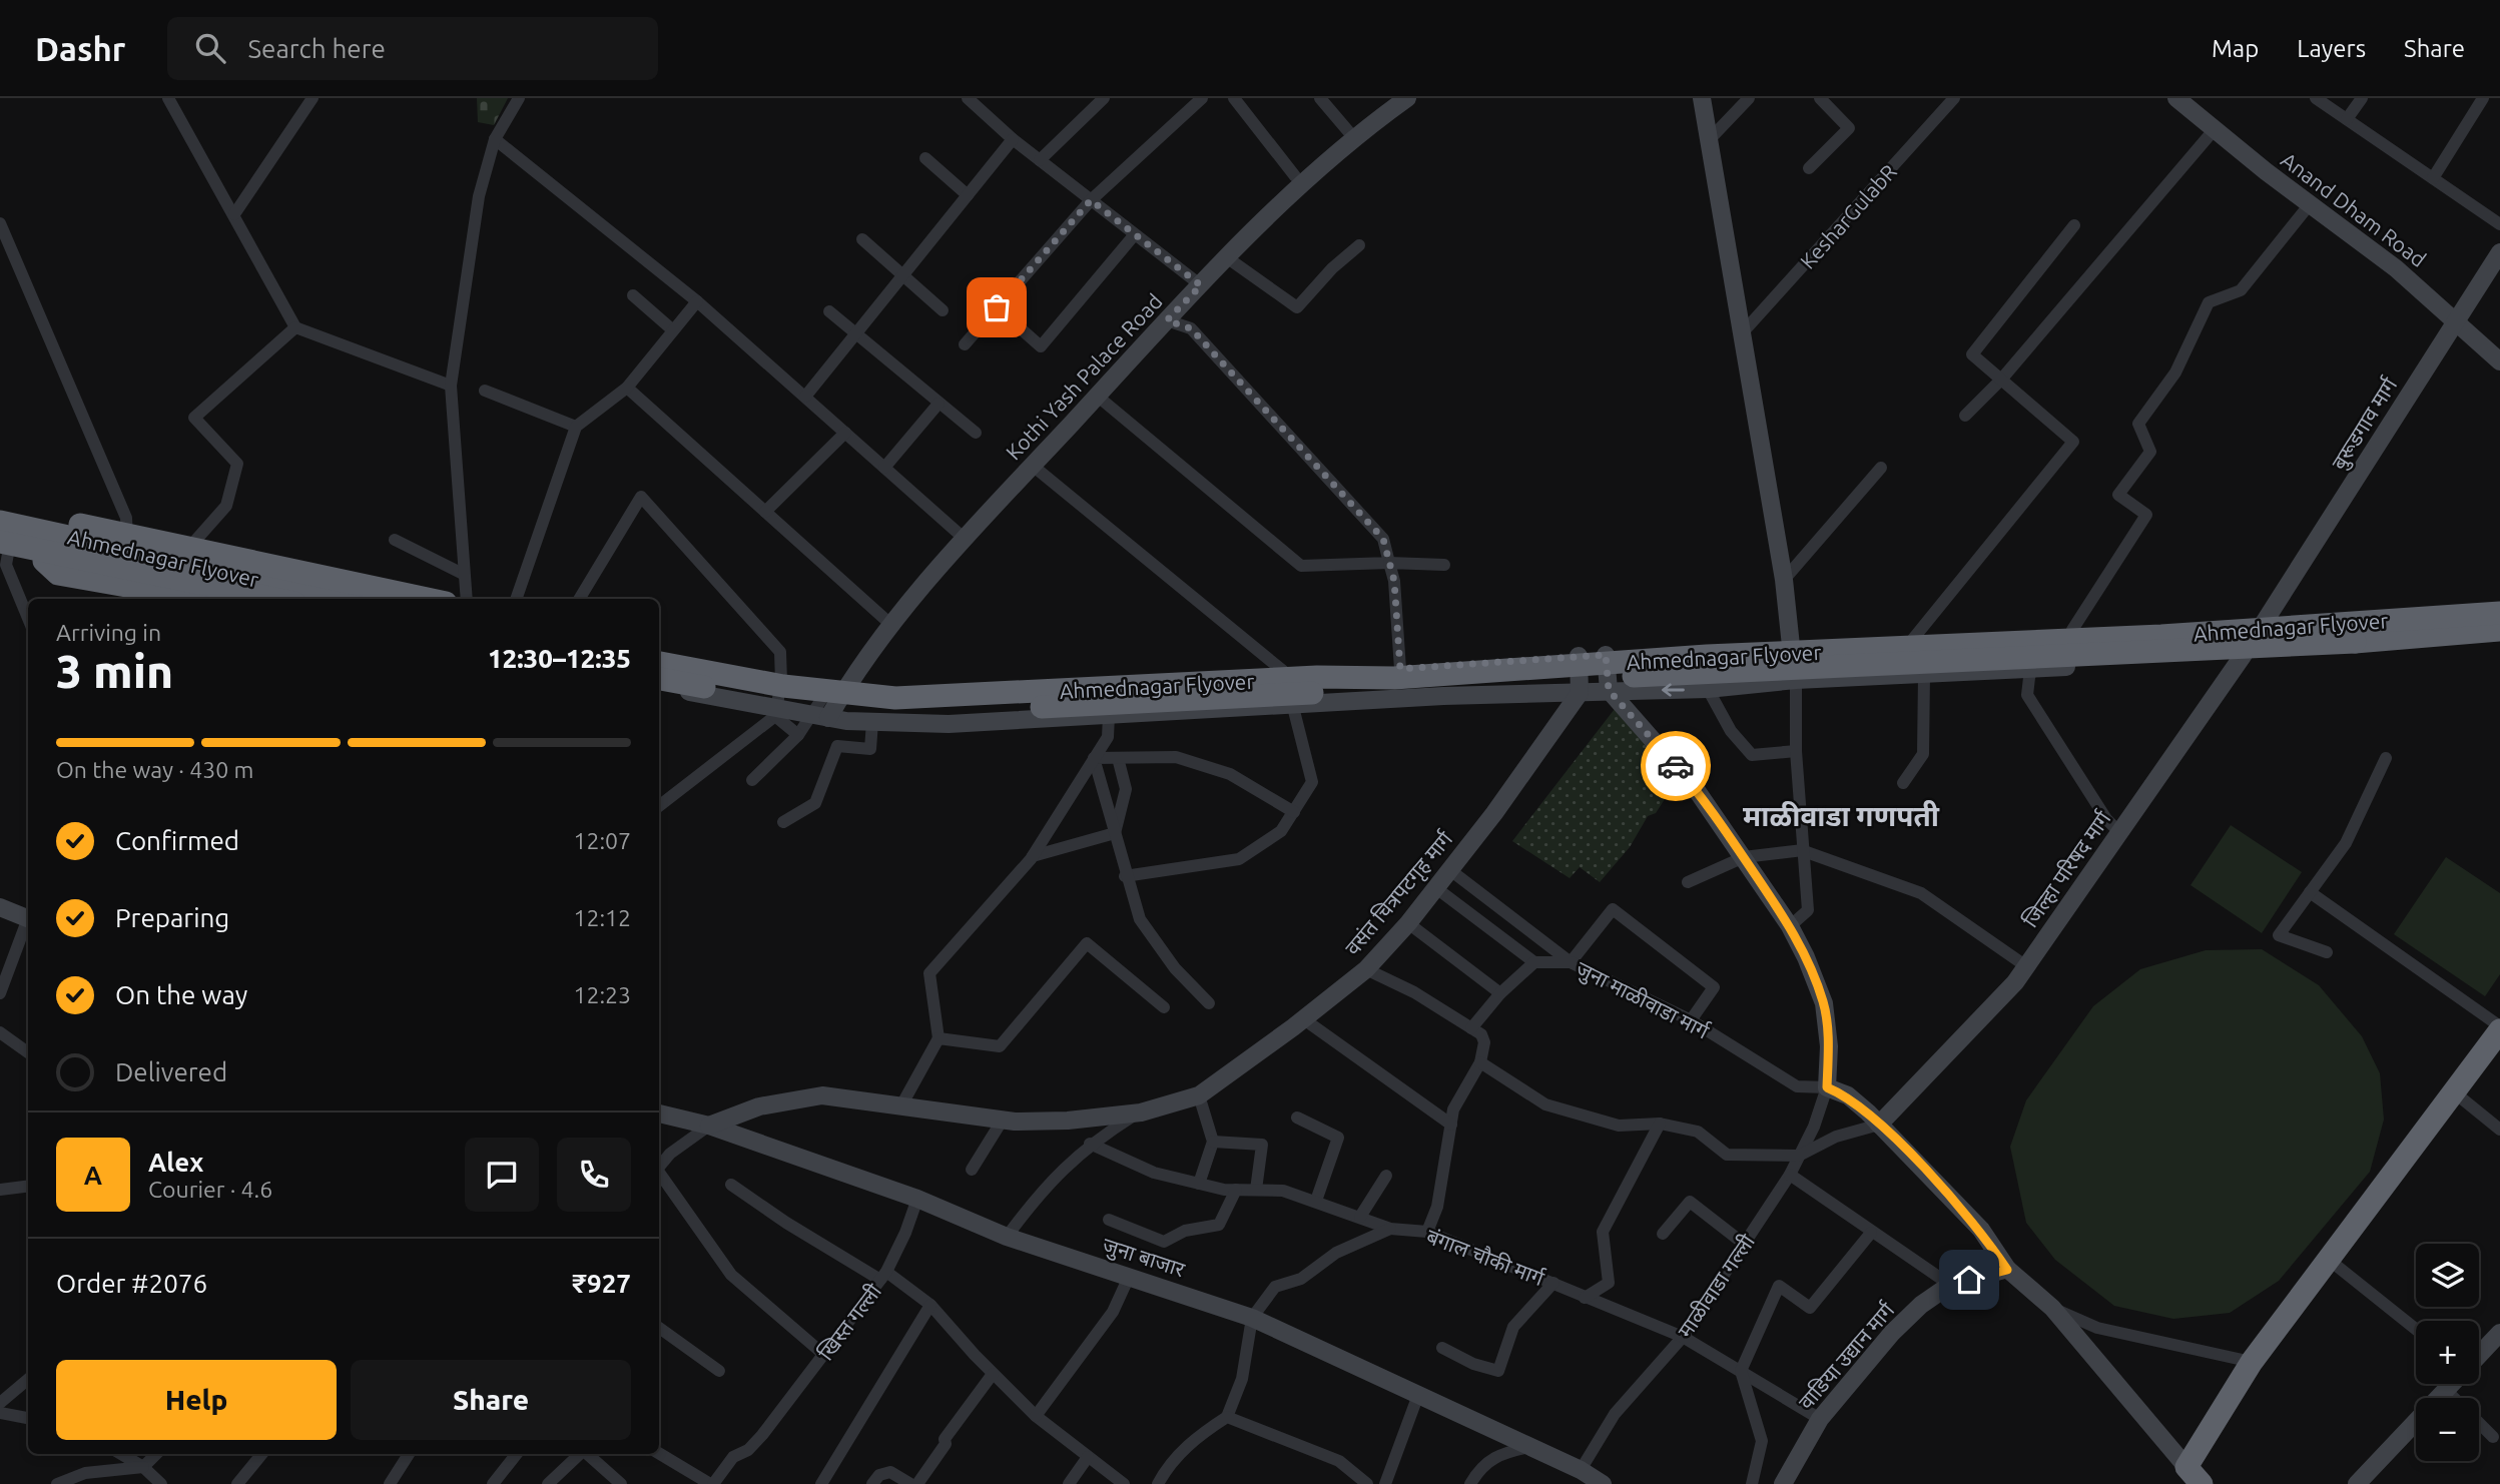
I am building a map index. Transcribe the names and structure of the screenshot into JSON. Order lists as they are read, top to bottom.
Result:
{
  "streets": {
    "highway": ["Ahmednagar Flyover"],
    "street": [
      "Anand Dham Road",
      "KesharGulabR",
      "Kothi Yash Palace Road",
      "बुरूडगाव मार्ग",
      "जिल्हा परिषद मार्ग",
      "वसंत चित्रपटगृह मार्ग",
      "जुना माळीवाडा मार्ग",
      "जुना बाजार",
      "बंगाल चौकी मार्ग",
      "माळीवाडा गल्ली",
      "खिस्त गल्ली",
      "वाडिया उद्यान मार्ग"
    ]
  },
  "crossings": [
    ["Anand Dham Road", "बुरूडगाव मार्ग"],
    ["बुरूडगाव मार्ग", "जिल्हा परिषद मार्ग"],
    ["वसंत चित्रपटगृह मार्ग", "जुना बाजार"],
    ["जुना माळीवाडा मार्ग", "माळीवाडा गल्ली"],
    ["जुना बाजार", "माळीवाडा गल्ली"],
    ["जुना बाजार", "खिस्त गल्ली"],
    ["बंगाल चौकी मार्ग", "माळीवाडा गल्ली"],
    ["बंगाल चौकी मार्ग", "वाडिया उद्यान मार्ग"]
  ],
  "districts": ["माळीवाडा गणपती"],
  "page": {
    "header": "Dashr",
    "search": "Search here",
    "nav": ["Map", "Layers", "Share"],
    "heading": ["3 min", "Arriving in", "12:30–12:35"],
    "panel": [
      "Alex",
      "Courier · 4.6",
      "Order #2076",
      "₹927"
    ],
    "bar": "On the way · 430 m",
    "list": [
      ["Confirmed", "12:07"],
      ["Preparing", "12:12"],
      ["On the way", "12:23"],
      "Delivered"
    ],
    "round": "A",
    "map_buttons": ["+", "−"],
    "buttons": ["Help", "Share"]
  }
}
